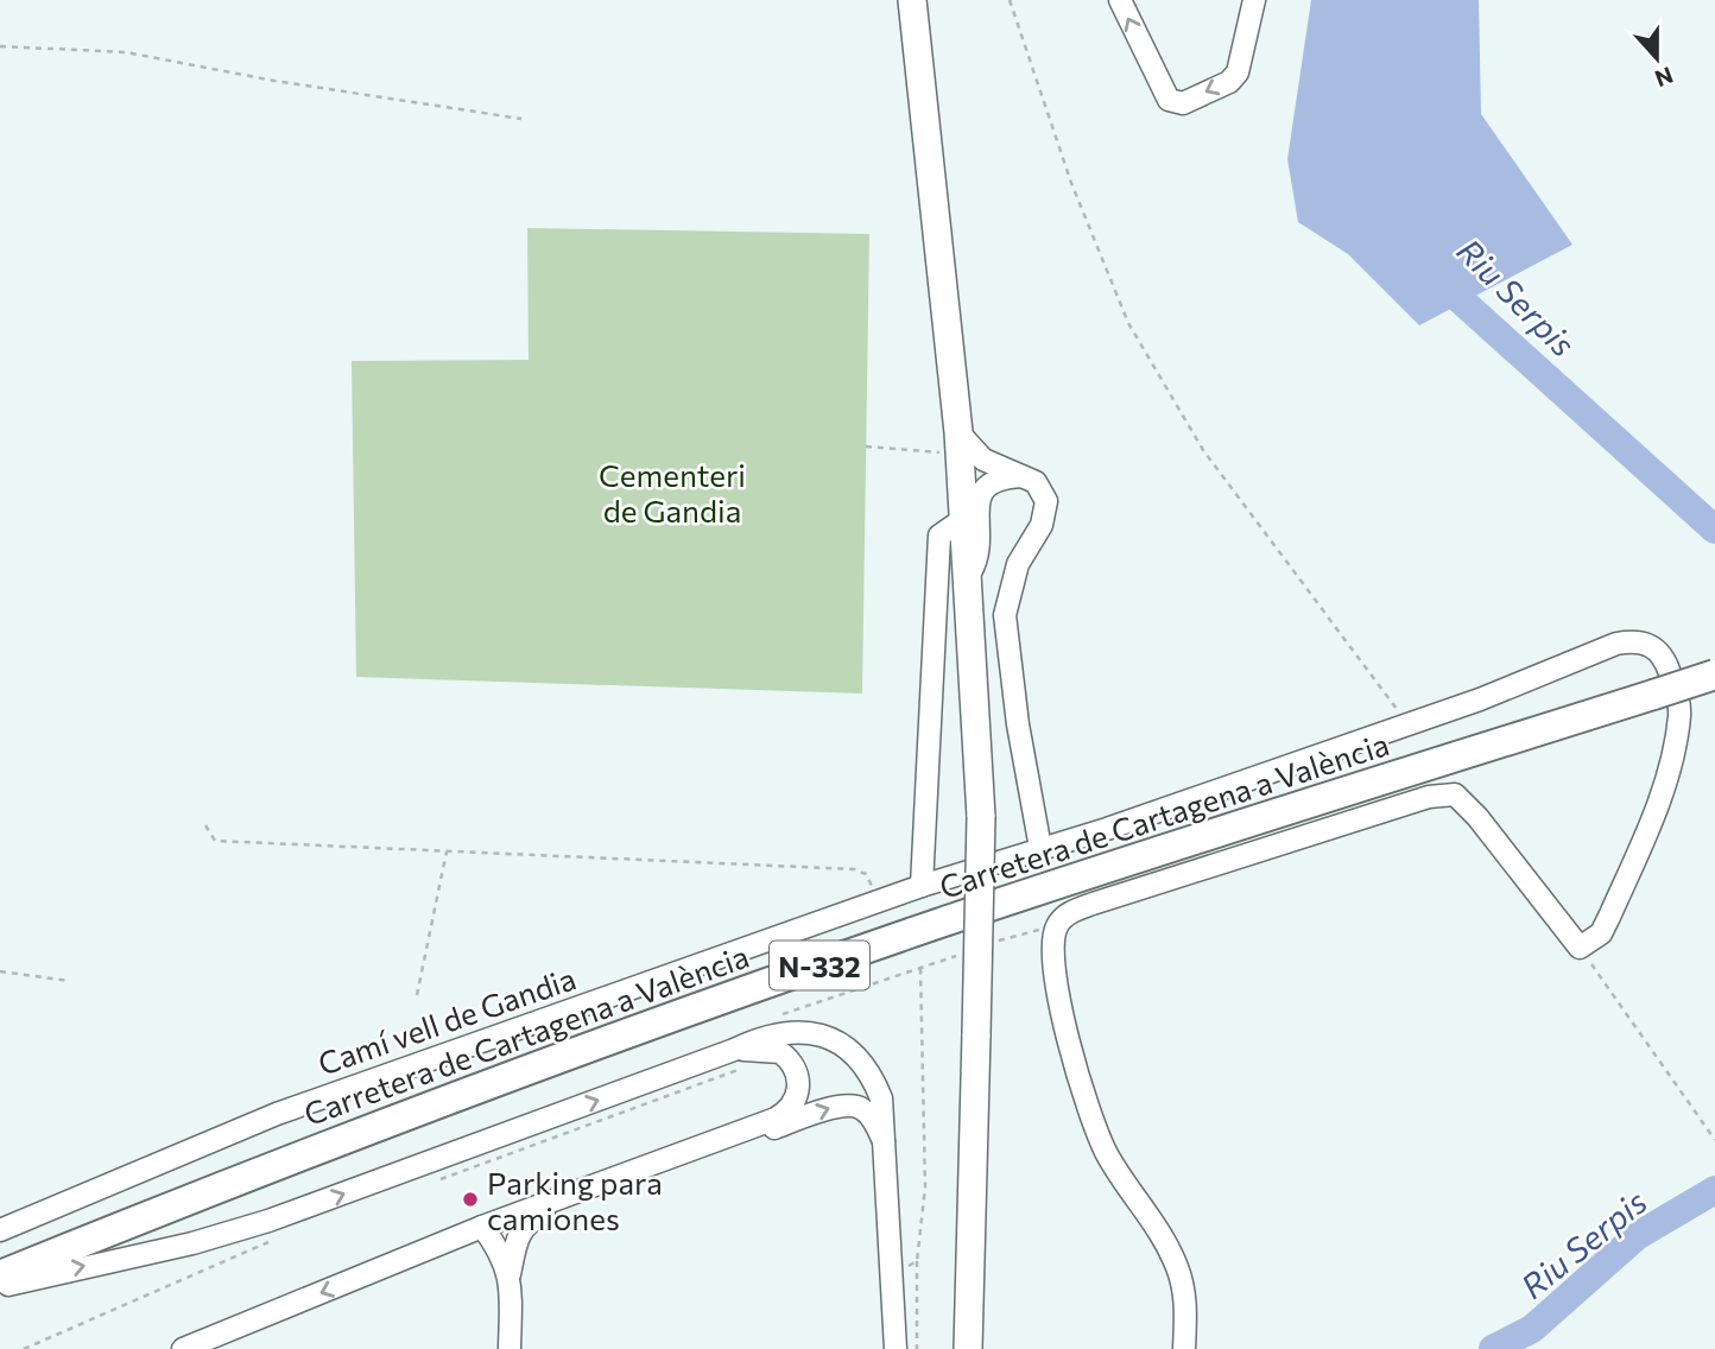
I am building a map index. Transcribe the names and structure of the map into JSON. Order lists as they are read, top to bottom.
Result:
{
  "streets": {
    "highway": ["Carretera de Cartagena a València", "N-332"],
    "street": ["Camí vell de Gandia"]
  },
  "water": ["Riu Serpis"],
  "parks": ["Cementeri de Gandia"],
  "places": ["Parking para camiones"],
  "north": "bottom"
}
